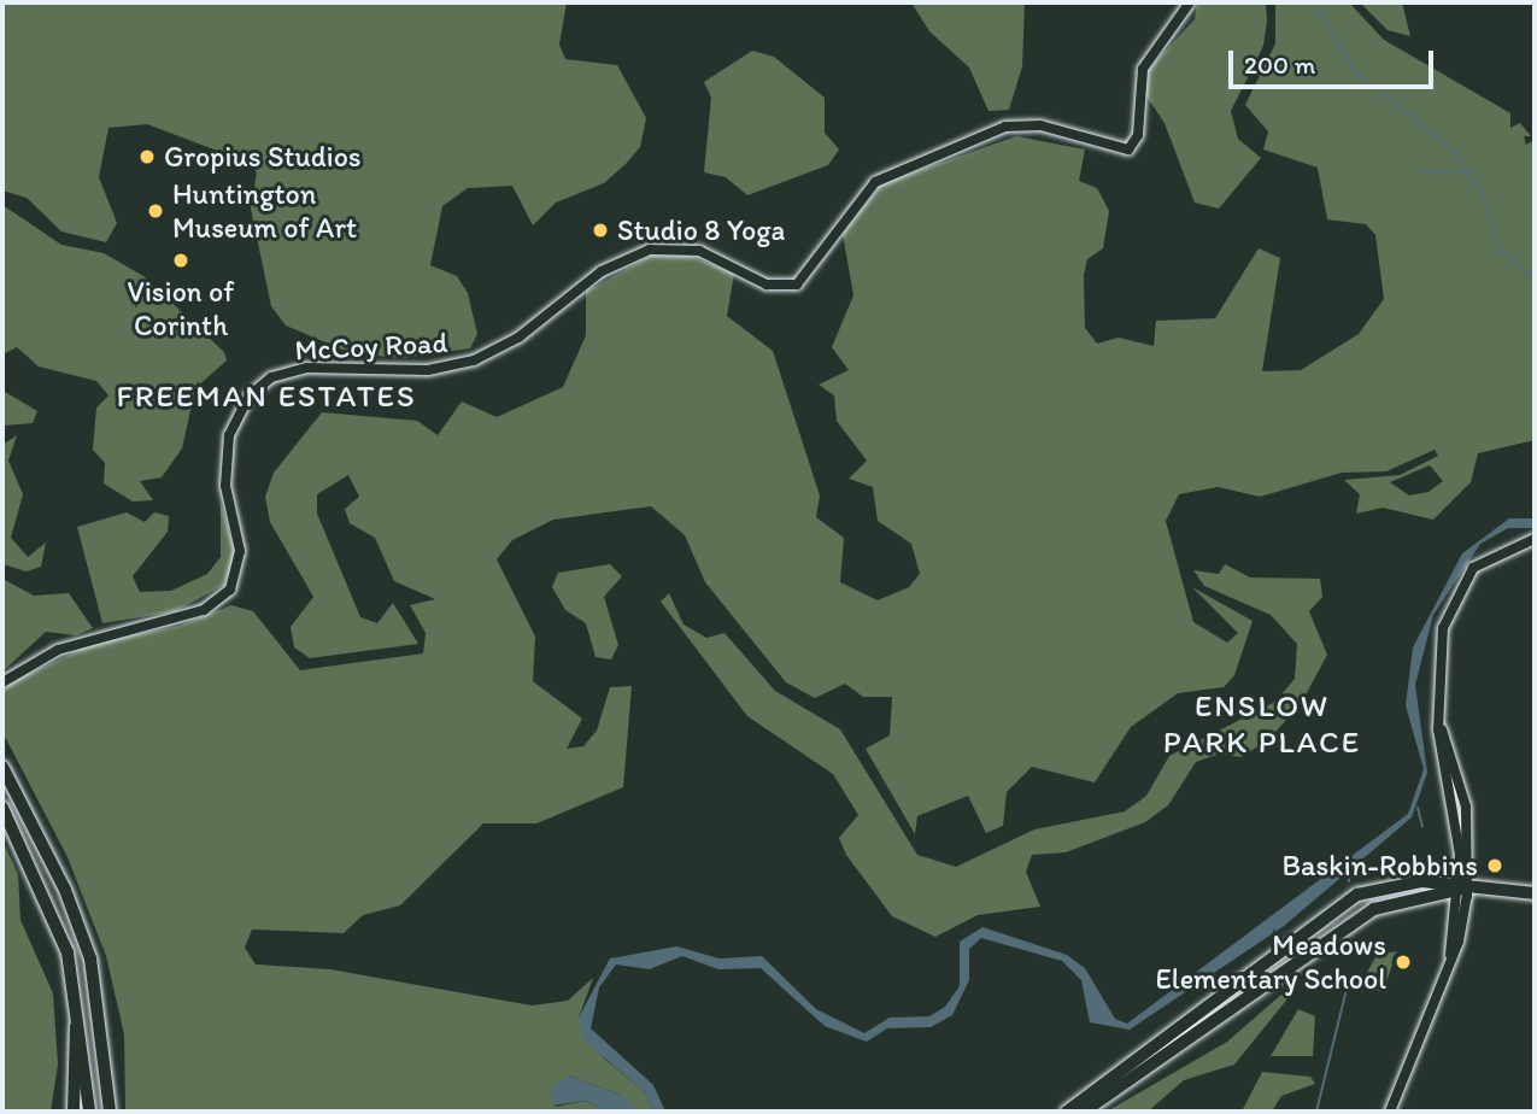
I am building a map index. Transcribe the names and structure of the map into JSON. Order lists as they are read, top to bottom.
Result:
{
  "streets": {
    "street": ["McCoy Road"]
  },
  "districts": ["FREEMAN ESTATES", "ENSLOW PARK PLACE"],
  "places": [
    "Gropius Studios",
    "Huntington Museum of Art",
    "Studio 8 Yoga",
    "Vision of Corinth",
    "Baskin-Robbins",
    "Meadows Elementary School"
  ],
  "scale_bar": "200 m"
}
